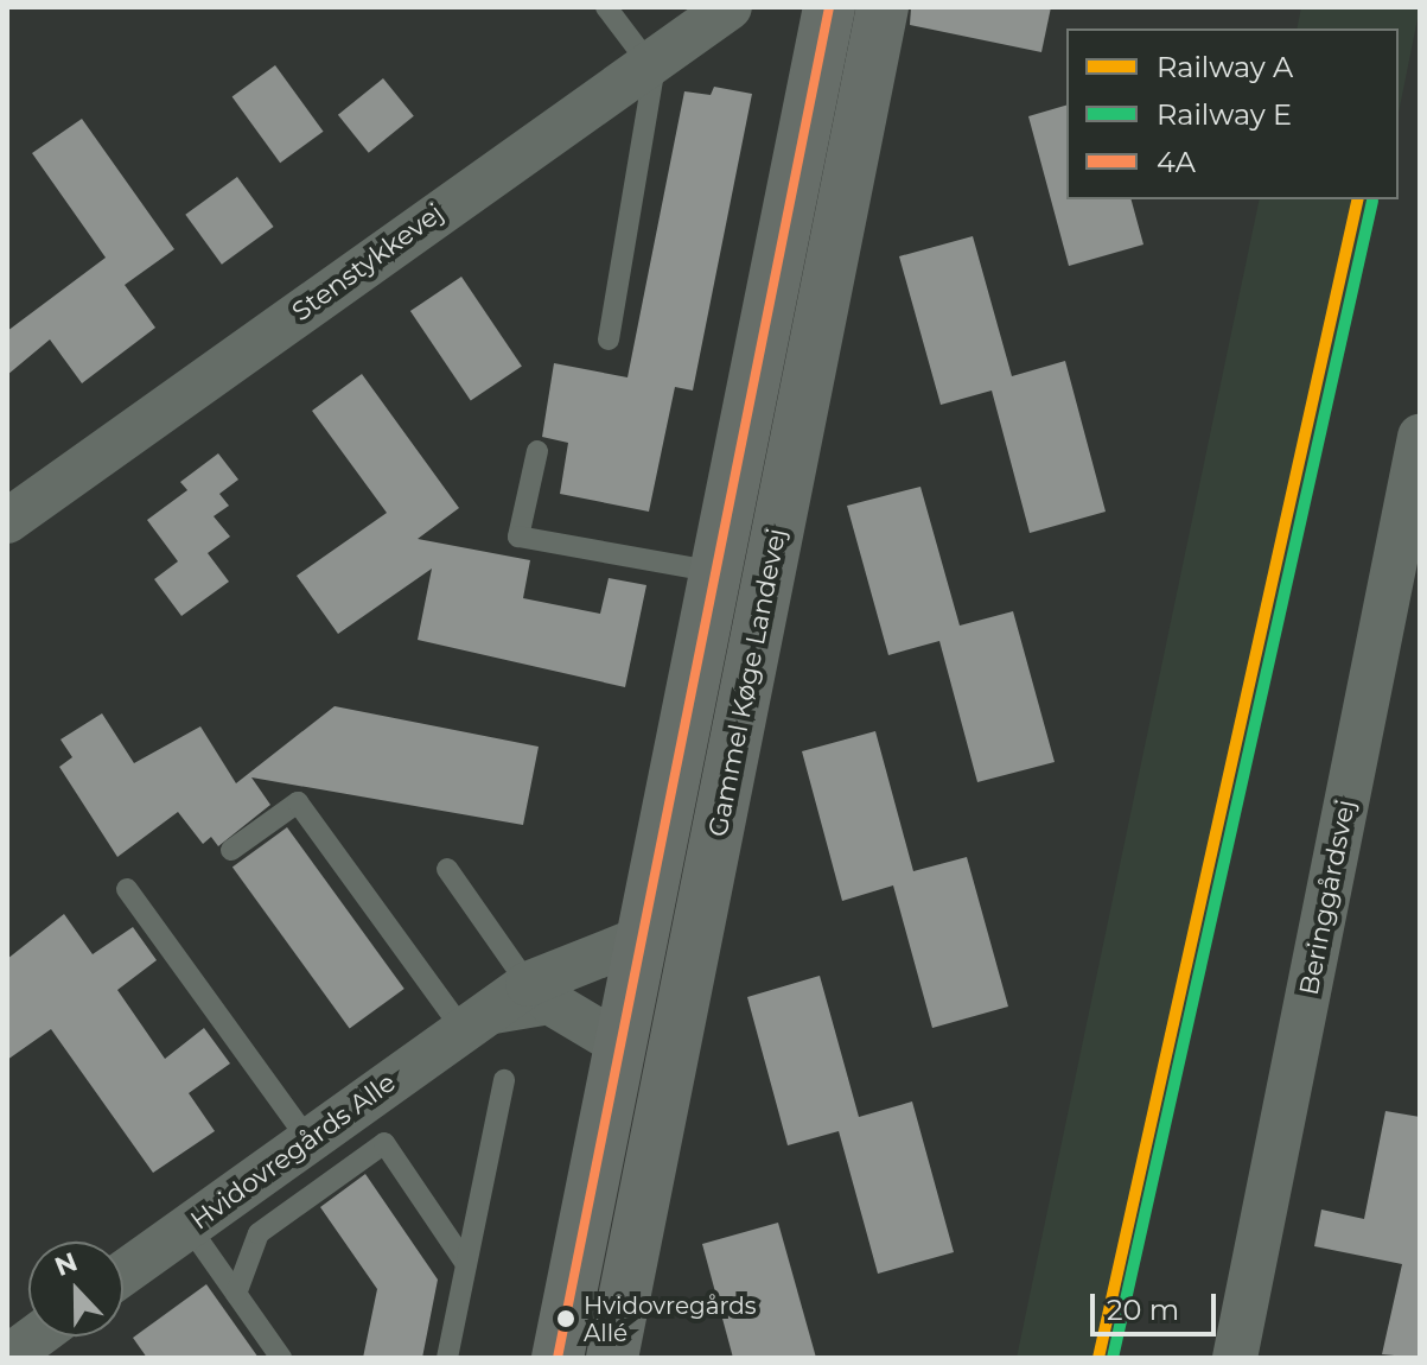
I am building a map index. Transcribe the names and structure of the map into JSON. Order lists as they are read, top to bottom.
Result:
{
  "streets": {
    "main road": ["Gammel Køge Landevej"],
    "street": ["Stenstykkevej", "Beringgårdsvej", "Hvidovregårds Alle"]
  },
  "crossings": [
    ["Gammel Køge Landevej", "Hvidovregårds Alle"]
  ],
  "places": ["Hvidovregårds Allé"],
  "lines": ["transit line 4A", "rail line A", "rail line E"],
  "legend": ["Railway A", "Railway E", "4A"],
  "scale_bar": "20 m",
  "north": "top"
}
